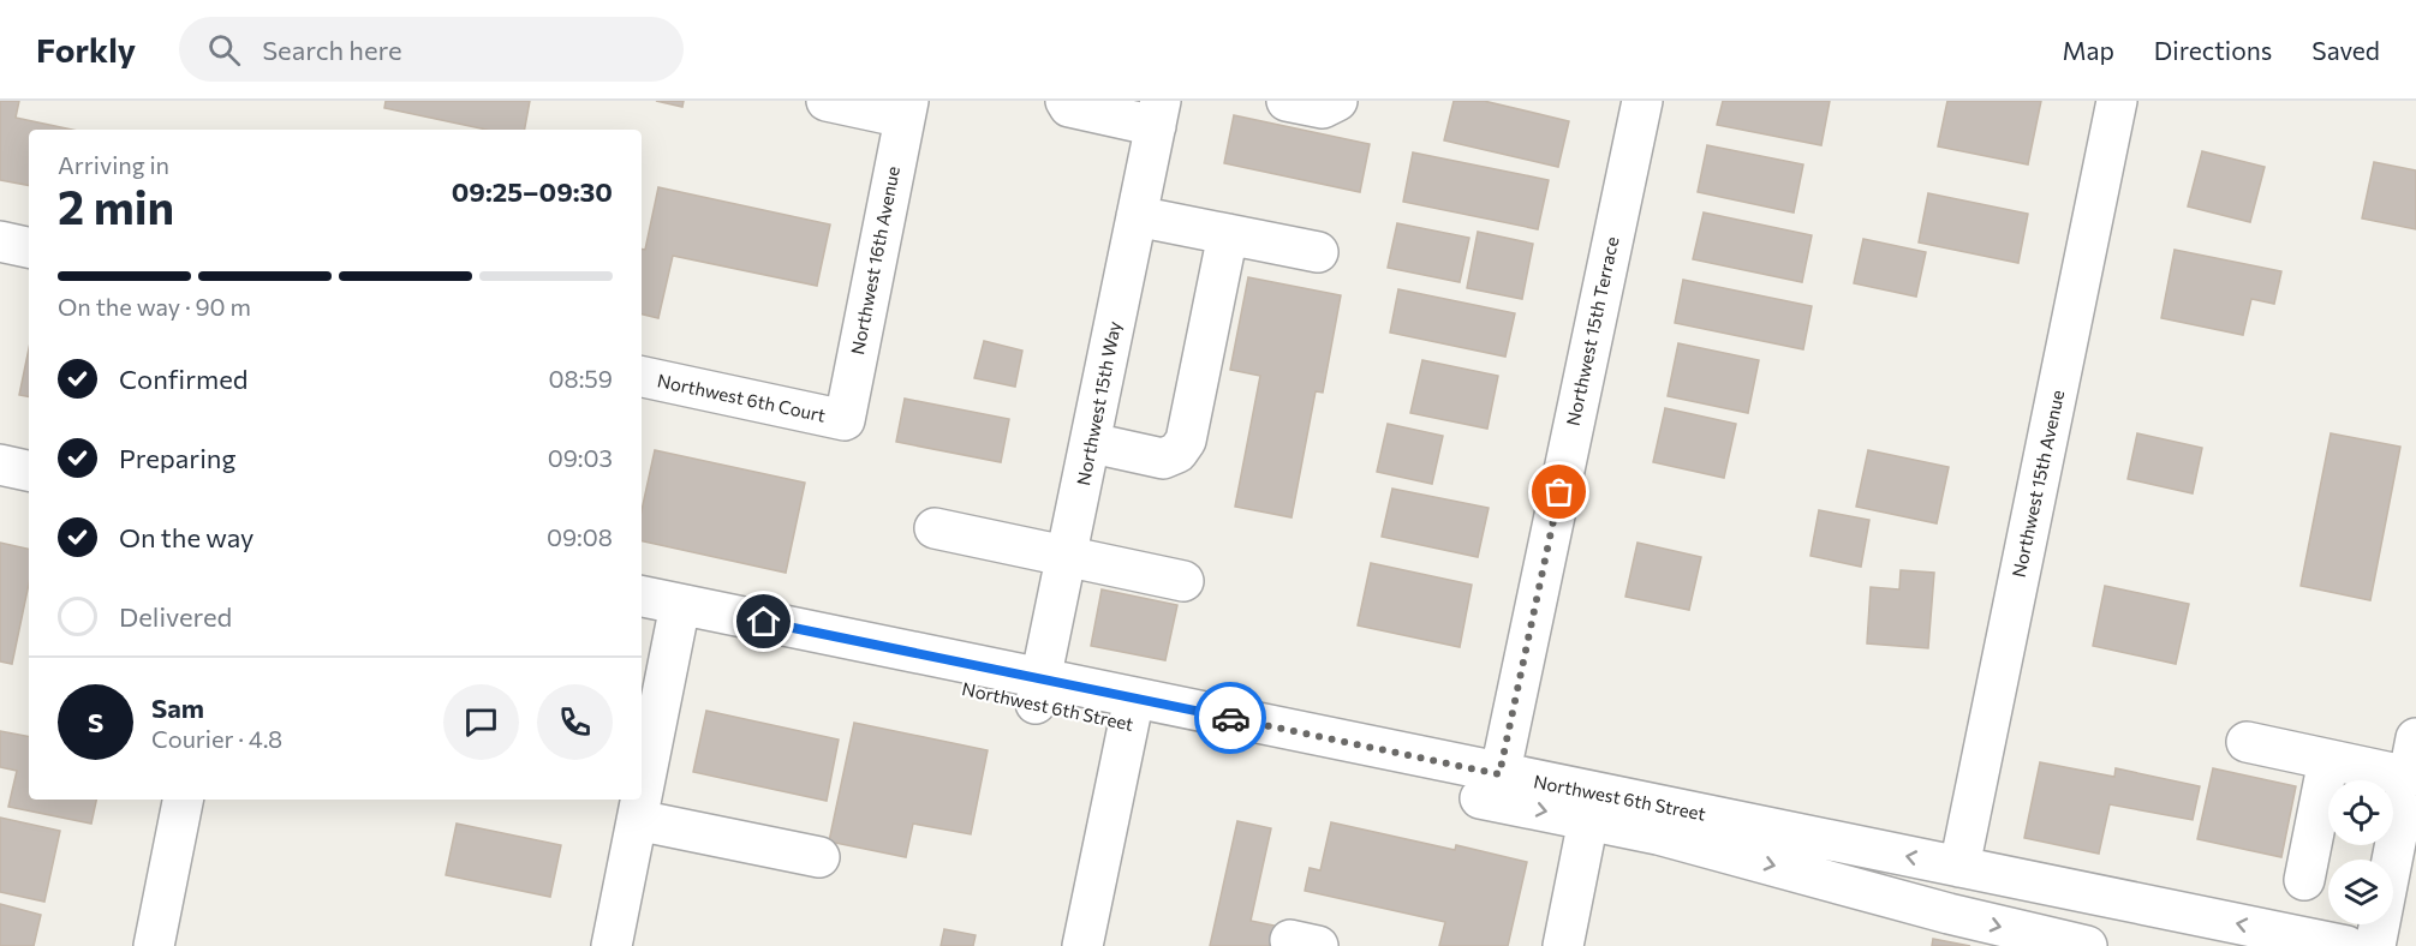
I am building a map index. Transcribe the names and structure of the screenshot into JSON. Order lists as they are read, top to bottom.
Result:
{
  "streets": {
    "street": [
      "Northwest 16th Avenue",
      "Northwest 15th Terrace",
      "Northwest 6th Court",
      "Northwest 15th Way",
      "Northwest 15th Avenue",
      "Northwest 6th Street"
    ]
  },
  "crossings": [
    ["Northwest 16th Avenue", "Northwest 6th Court"],
    ["Northwest 15th Terrace", "Northwest 6th Street"],
    ["Northwest 15th Way", "Northwest 6th Street"],
    ["Northwest 15th Avenue", "Northwest 6th Street"]
  ],
  "page": {
    "header": "Forkly",
    "search": "Search here",
    "nav": ["Map", "Directions", "Saved"],
    "heading": ["2 min", "Arriving in", "09:25–09:30"],
    "panel": ["Sam", "Courier · 4.8"],
    "bar": "On the way · 90 m",
    "list": [
      ["Confirmed", "08:59"],
      ["Preparing", "09:03"],
      ["On the way", "09:08"],
      "Delivered"
    ],
    "round": "S"
  }
}
